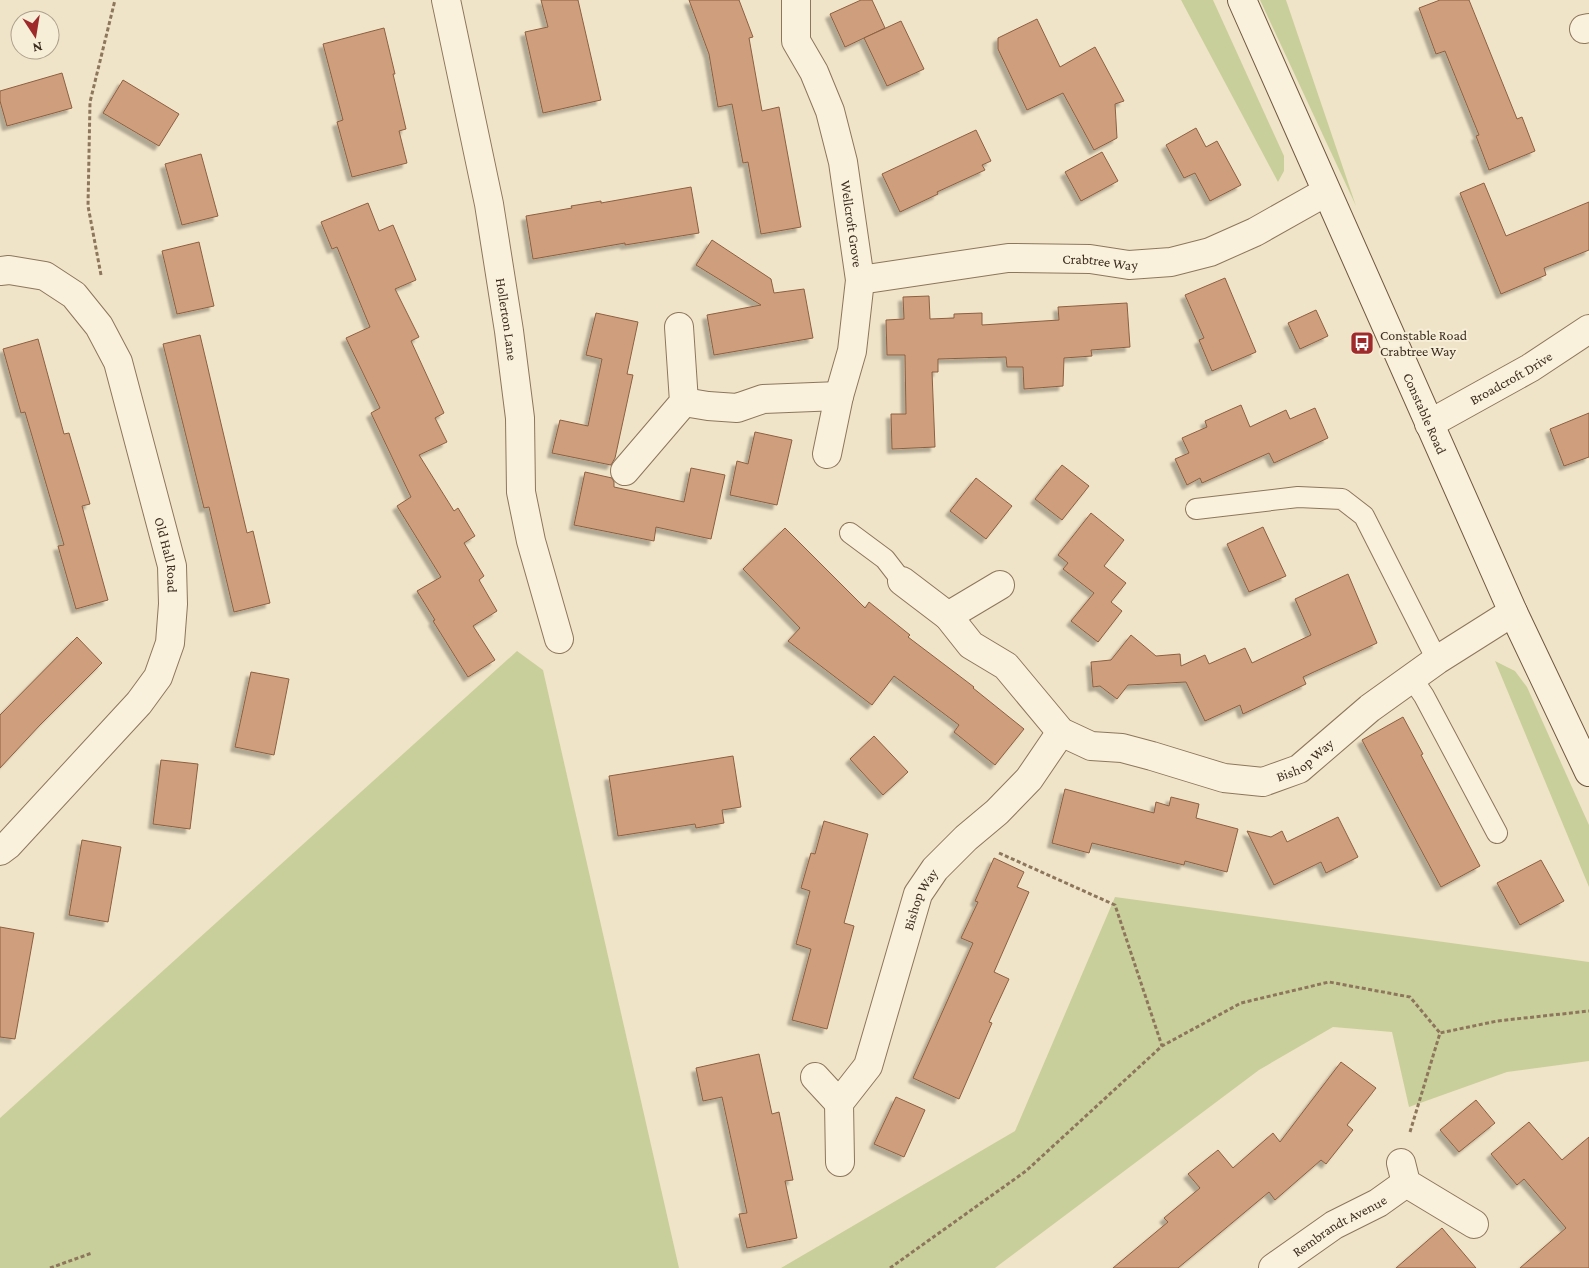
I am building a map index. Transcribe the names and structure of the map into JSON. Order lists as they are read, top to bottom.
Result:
{
  "streets": {
    "street": [
      "Wellcroft Grove",
      "Crabtree Way",
      "Hollerton Lane",
      "Broadcroft Drive",
      "Constable Road",
      "Old Hall Road",
      "Bishop Way",
      "Rembrandt Avenue"
    ]
  },
  "crossings": [
    ["Wellcroft Grove", "Crabtree Way"],
    ["Crabtree Way", "Constable Road"],
    ["Broadcroft Drive", "Constable Road"],
    ["Constable Road", "Bishop Way"]
  ],
  "places": {
    "bus stop": ["Constable Road Crabtree Way"]
  },
  "north": "bottom"
}
